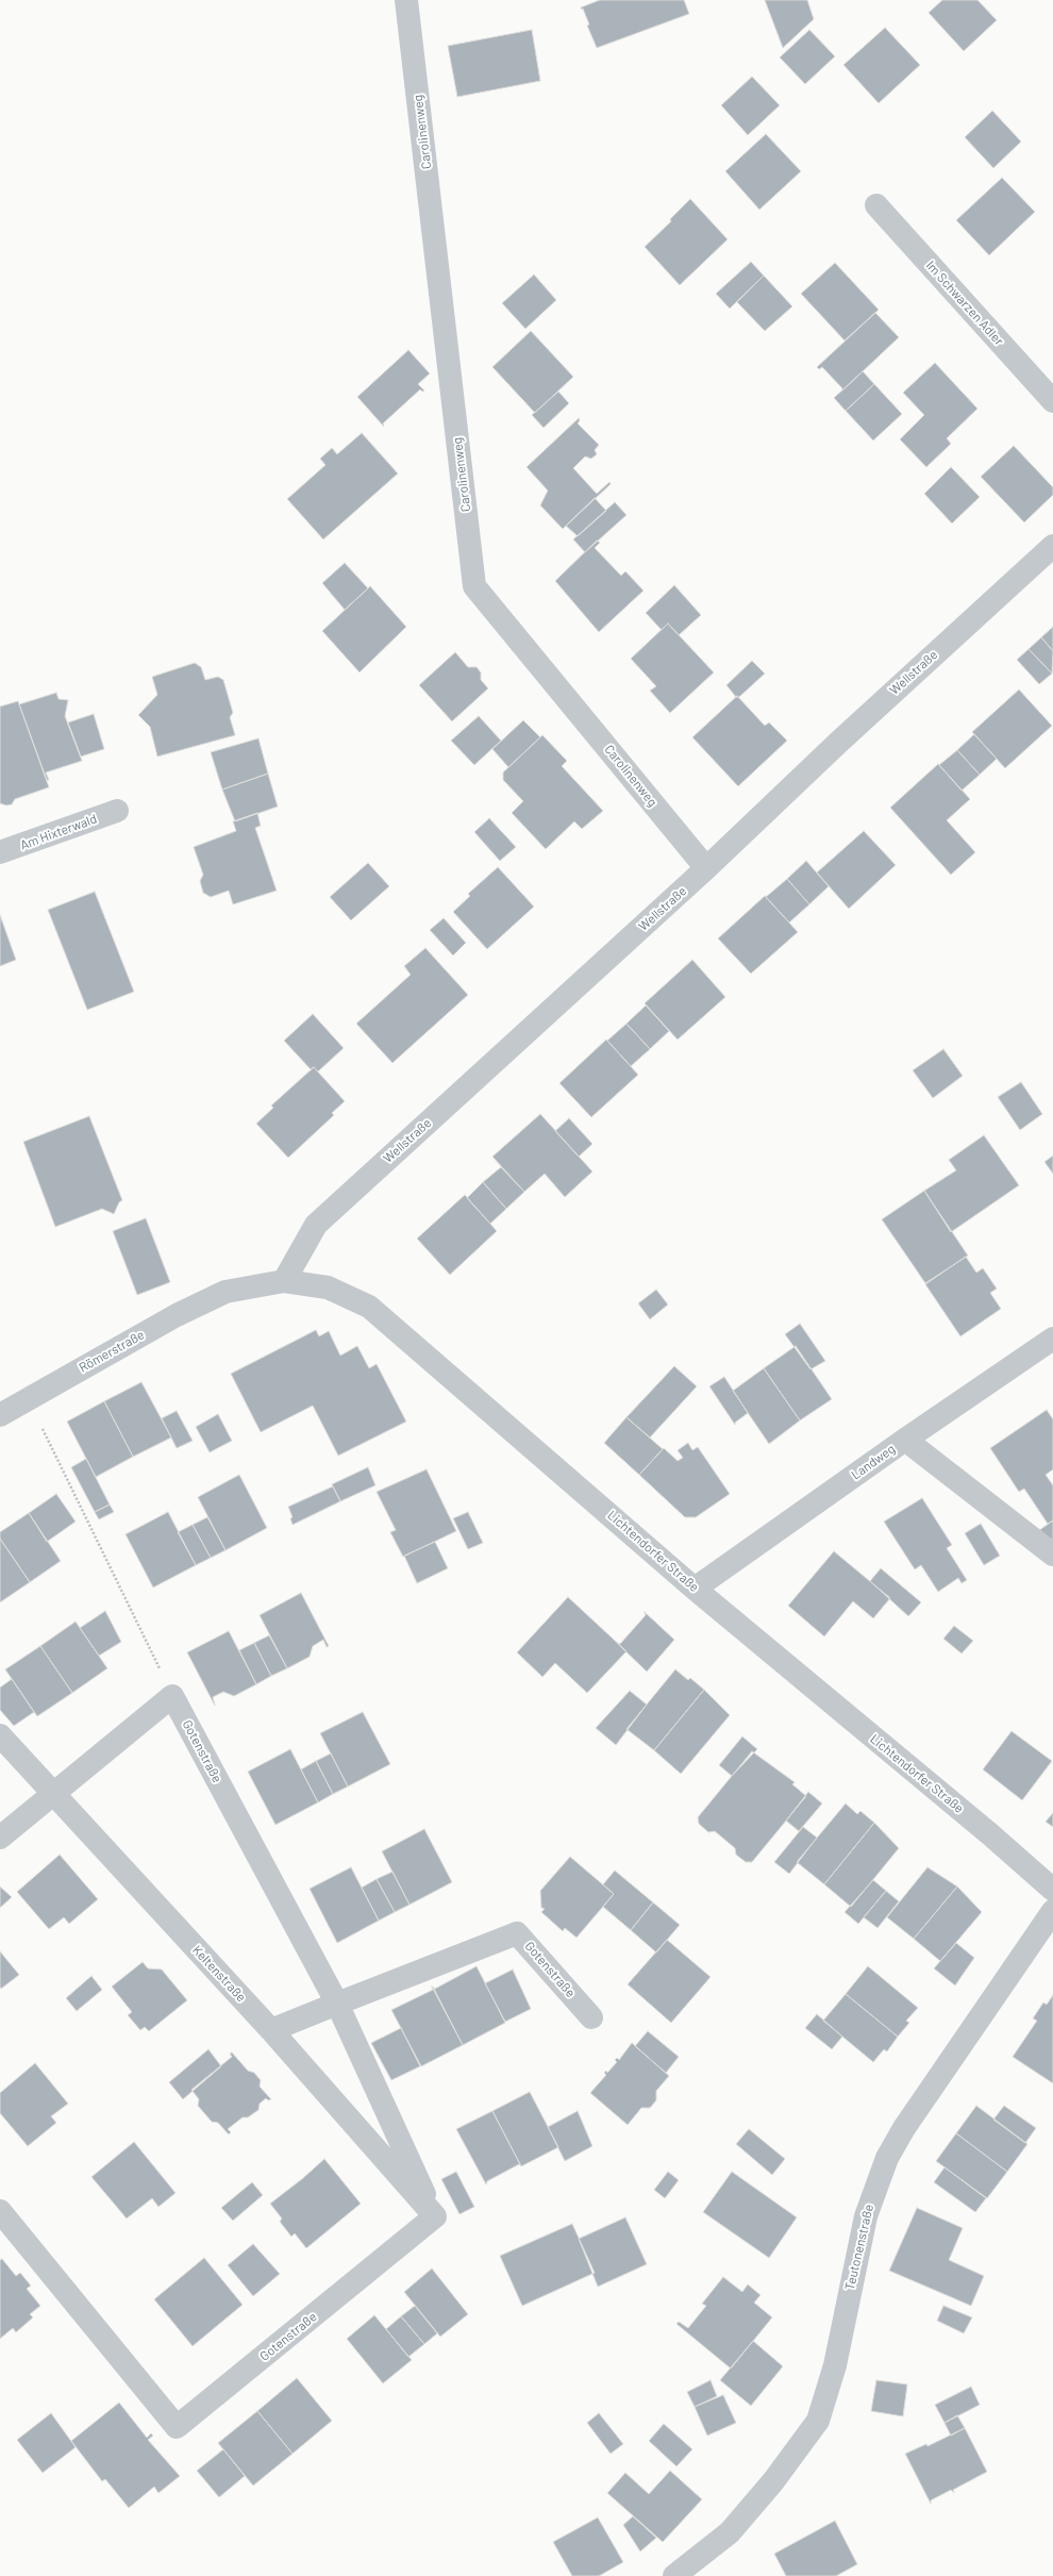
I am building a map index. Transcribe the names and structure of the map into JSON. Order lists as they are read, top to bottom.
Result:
{
  "streets": {
    "street": [
      "Carolinenweg",
      "Im Schwarzen Adler",
      "Wellstraße",
      "Am Hixterwald",
      "Römerstraße",
      "Landweg",
      "Lichtendorfer Straße",
      "Gotenstraße",
      "Keltenstraße",
      "Teutonenstraße"
    ]
  },
  "crossings": [
    ["Carolinenweg", "Wellstraße"],
    ["Wellstraße", "Lichtendorfer Straße"],
    ["Römerstraße", "Lichtendorfer Straße"],
    ["Landweg", "Lichtendorfer Straße"],
    ["Gotenstraße", "Keltenstraße"]
  ]
}
